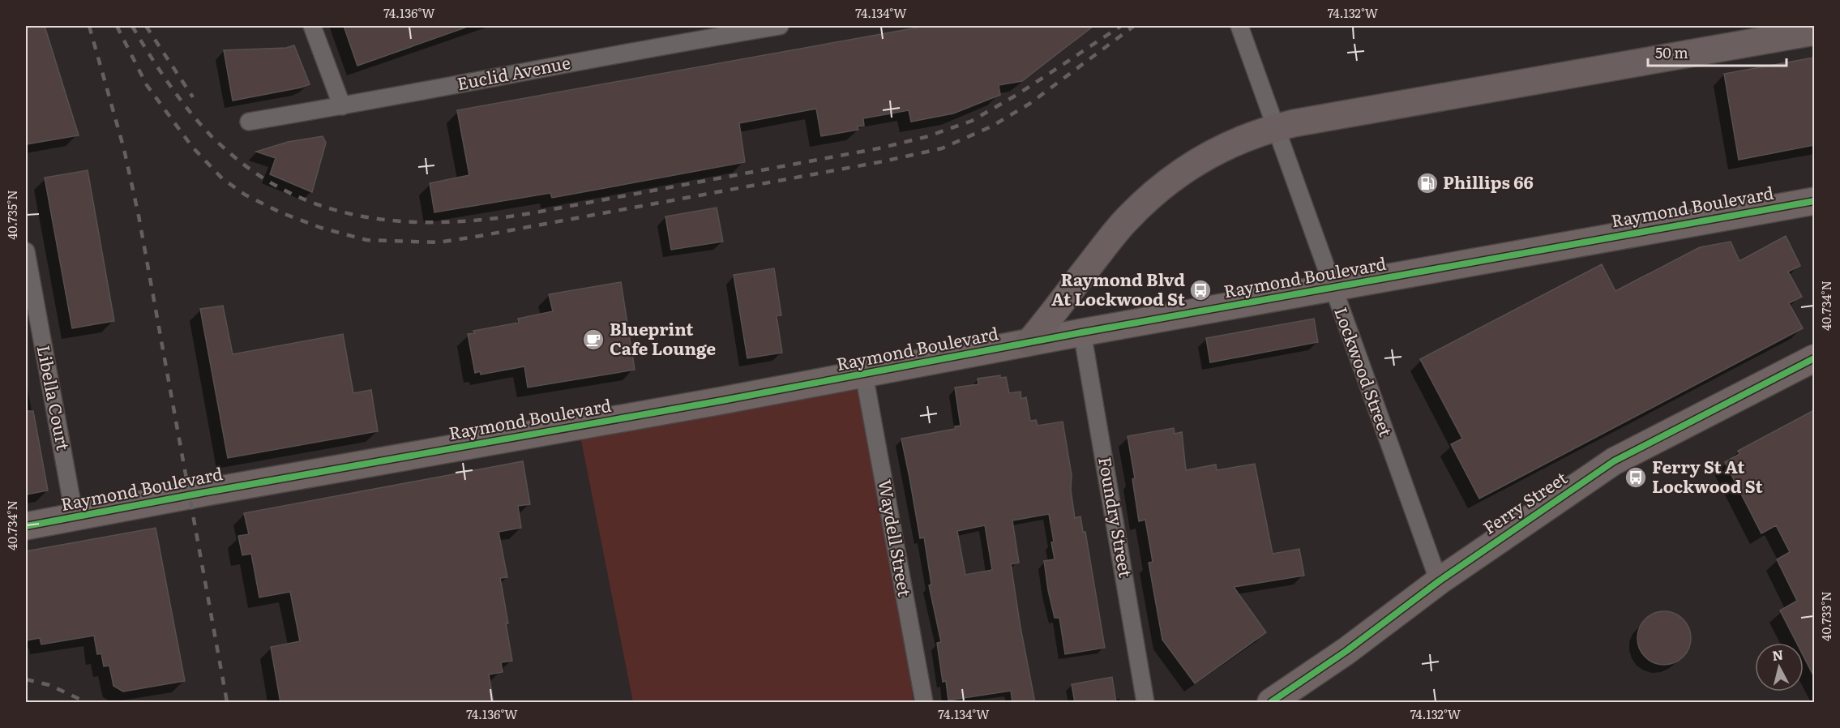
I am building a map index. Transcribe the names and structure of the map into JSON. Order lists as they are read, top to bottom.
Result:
{
  "streets": {
    "main road": ["Raymond Boulevard", "Ferry Street"],
    "street": [
      "Euclid Avenue",
      "Lockwood Street",
      "Libella Court",
      "Foundry Street",
      "Waydell Street"
    ]
  },
  "crossings": [
    ["Raymond Boulevard", "Lockwood Street"],
    ["Raymond Boulevard", "Libella Court"],
    ["Raymond Boulevard", "Foundry Street"],
    ["Raymond Boulevard", "Waydell Street"],
    ["Lockwood Street", "Ferry Street"]
  ],
  "places": {
    "fuel station": ["Phillips 66"],
    "bus stop": ["Raymond Blvd At Lockwood St", "Ferry St At Lockwood St"],
    "cafe": ["Blueprint Cafe Lounge"]
  },
  "scale_bar": "50 m",
  "north": "top",
  "coordinates": [
    "74.136°W",
    "74.134°W",
    "74.132°W",
    "40.735°N",
    "40.734°N",
    "40.733°N"
  ]
}
